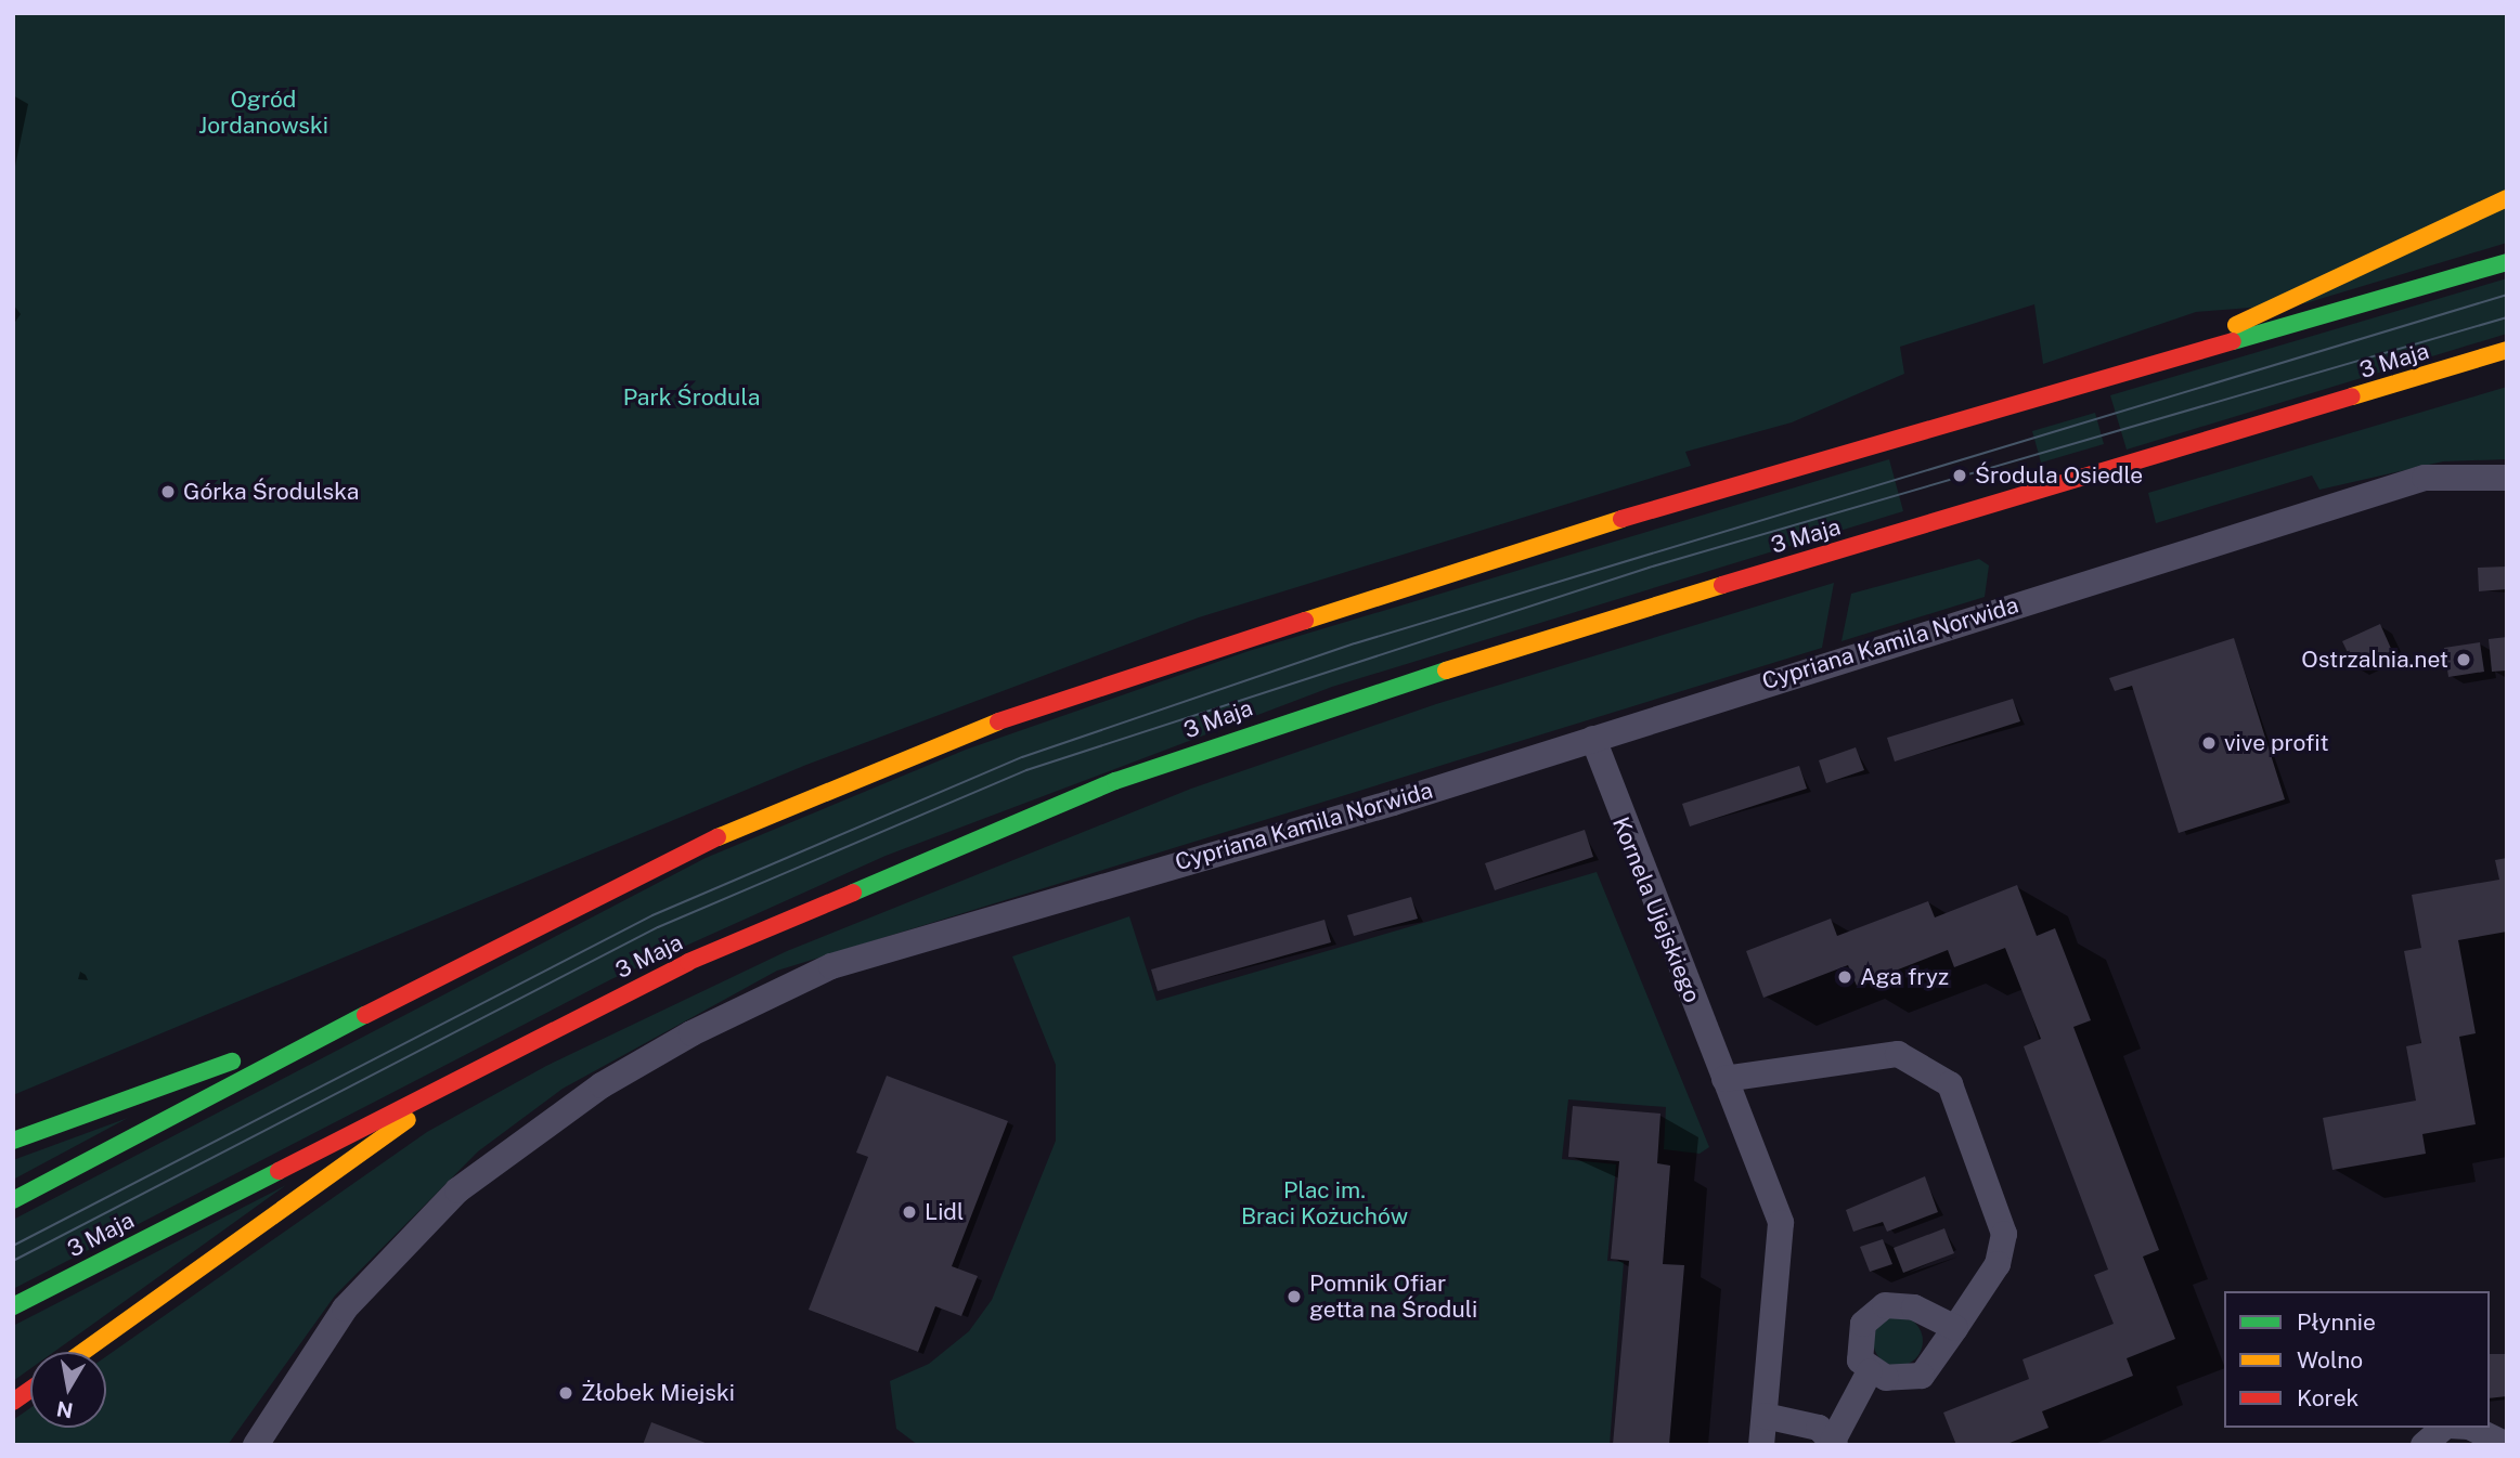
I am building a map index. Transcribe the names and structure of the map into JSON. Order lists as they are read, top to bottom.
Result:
{
  "streets": {
    "main road": ["3 Maja"],
    "street": ["Cypriana Kamila Norwida", "Kornela Ujejskiego"]
  },
  "crossings": [
    ["Cypriana Kamila Norwida", "Kornela Ujejskiego"]
  ],
  "parks": ["Ogród Jordanowski", "Park Środula", "Plac im. Braci Kożuchów"],
  "places": [
    "Środula Osiedle",
    "Górka Środulska",
    "Ostrzalnia.net",
    "vive profit",
    "Aga fryz",
    "Lidl",
    "Pomnik Ofiar getta na Środuli",
    "Żłobek Miejski"
  ],
  "legend": ["Płynnie", "Wolno", "Korek"],
  "north": "bottom"
}
